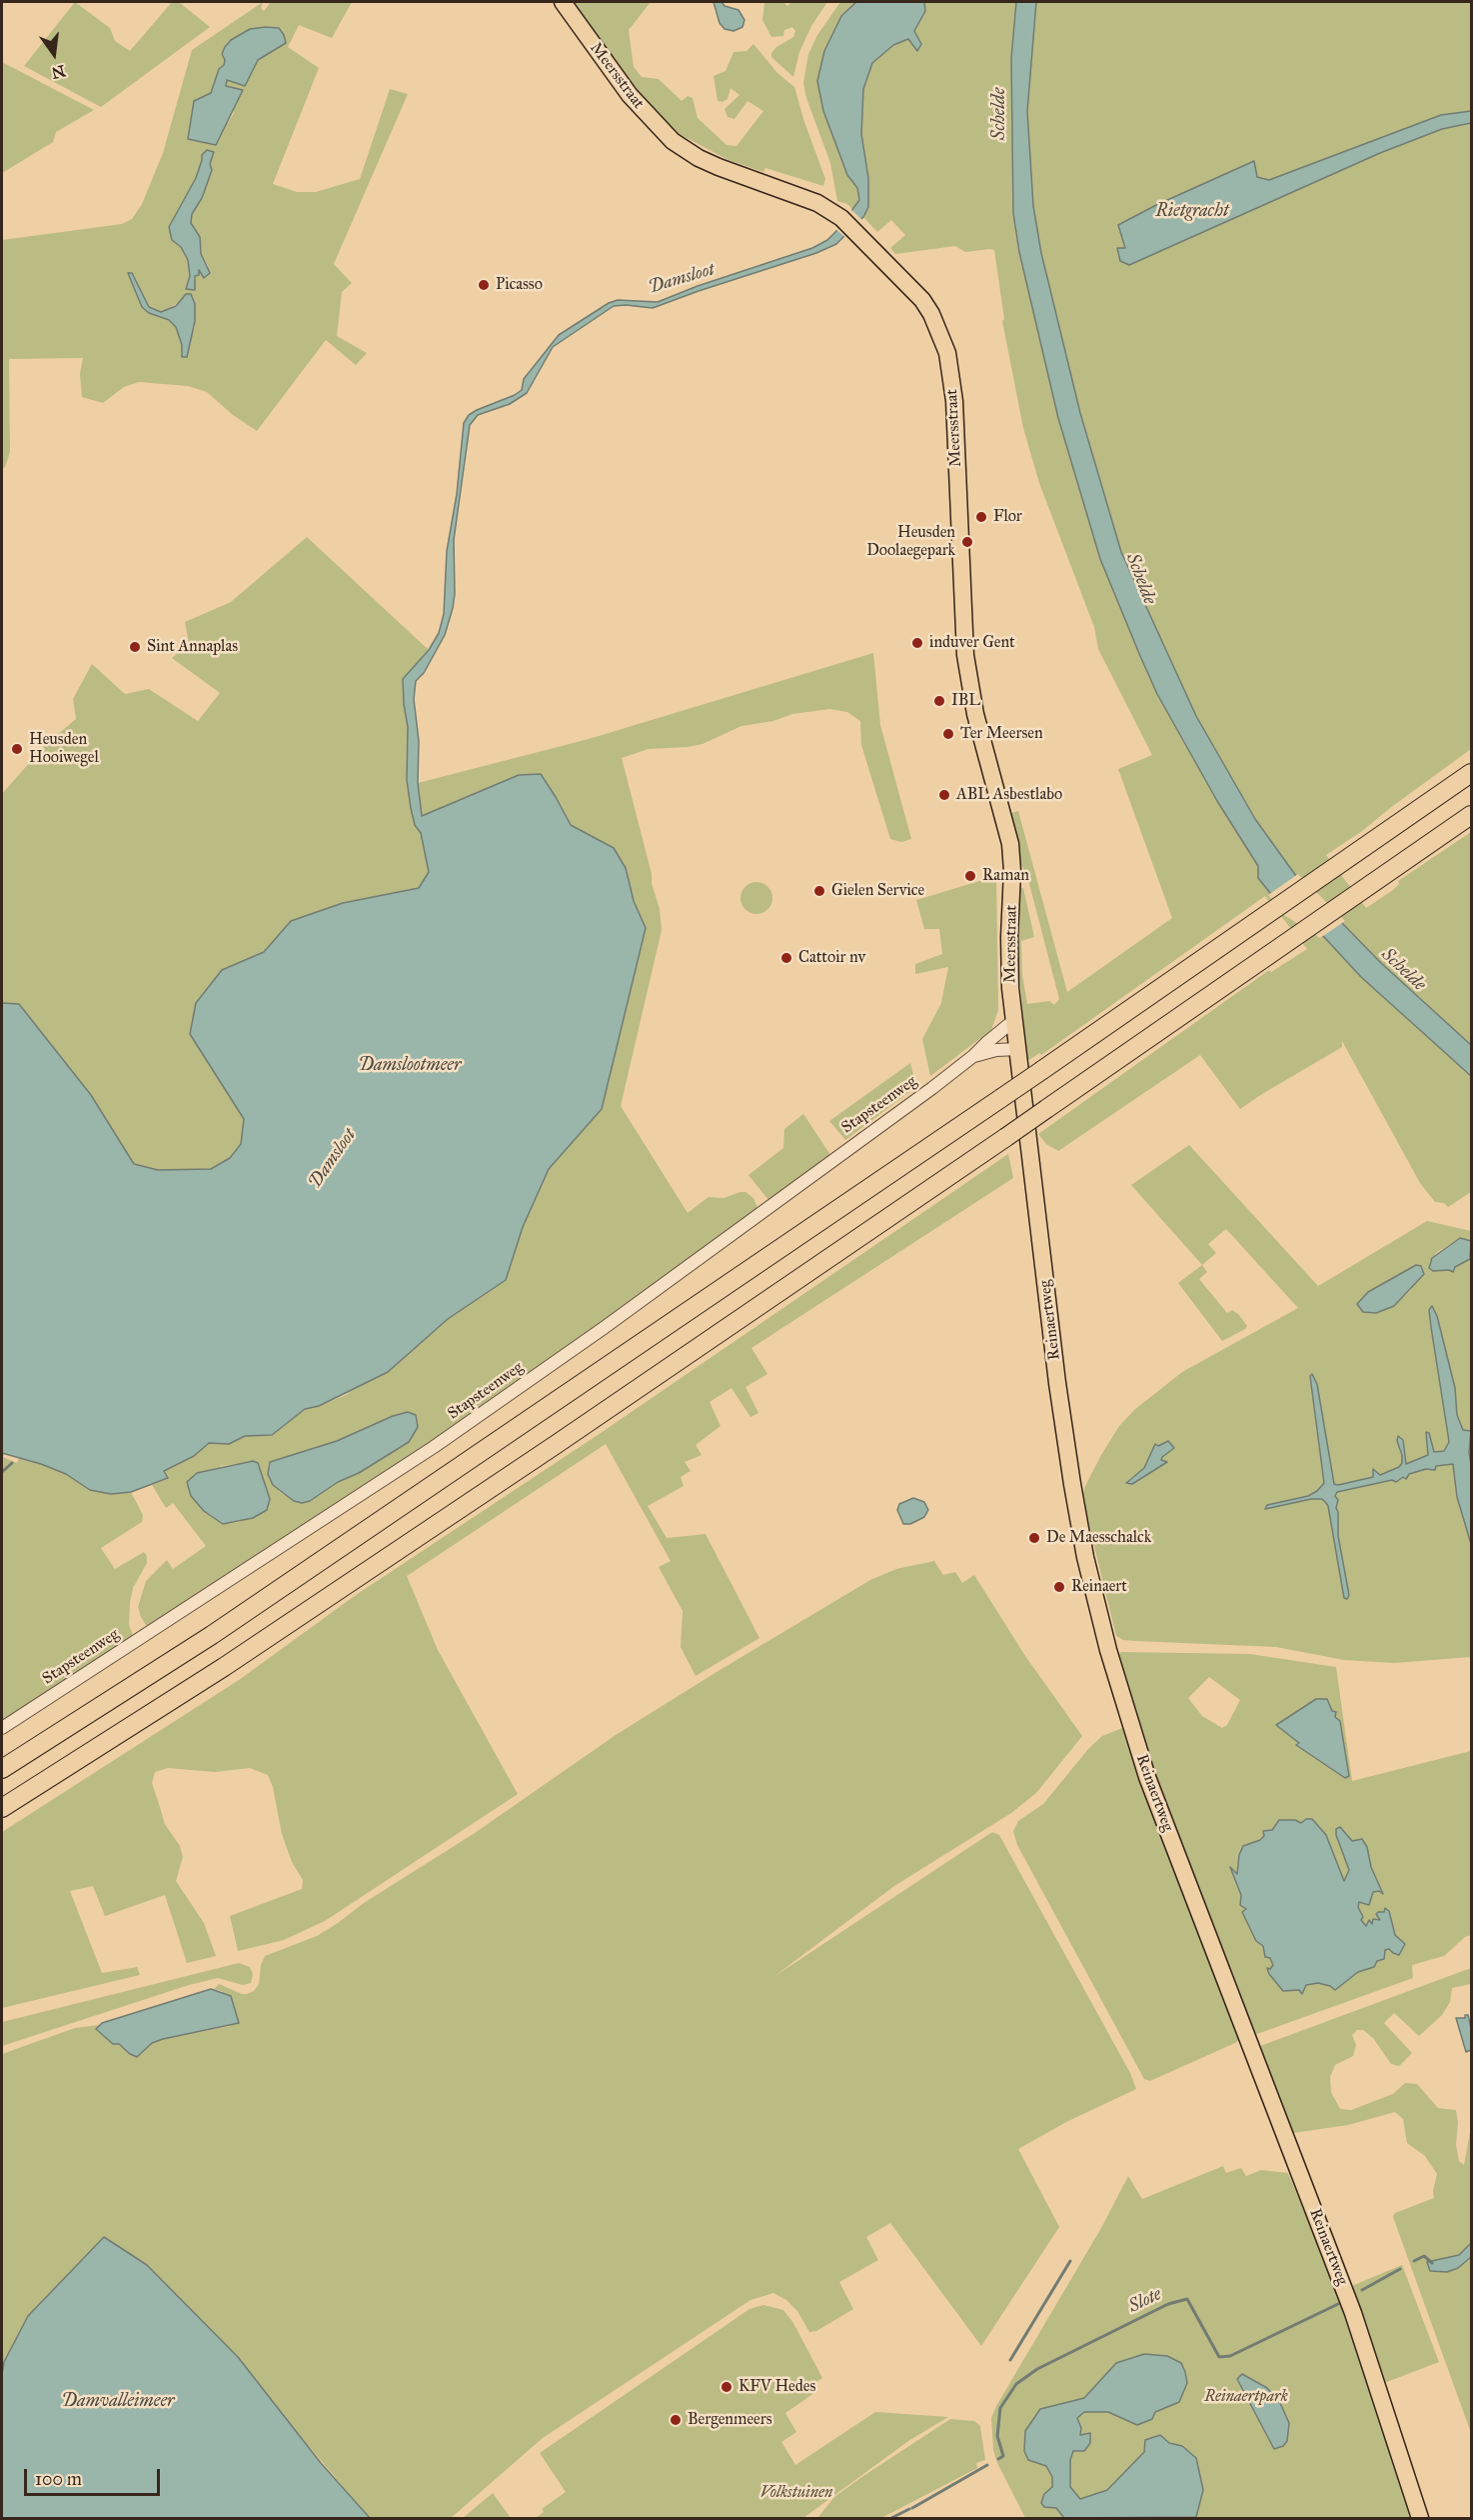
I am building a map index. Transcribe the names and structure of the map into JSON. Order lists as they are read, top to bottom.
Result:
{
  "streets": {
    "main road": ["Meersstraat", "Reinaertweg"],
    "street": ["Stapsteenweg"]
  },
  "crossings": [
    ["Meersstraat", "Stapsteenweg"],
    ["Meersstraat", "Reinaertweg"],
    ["Stapsteenweg", "Reinaertweg"]
  ],
  "water": [
    "Schelde",
    "Rietgracht",
    "Damsloot",
    "Damslootmeer",
    "Slote",
    "Damvalleimeer"
  ],
  "parks": ["Reinaertpark", "Volkstuinen"],
  "places": [
    "Picasso",
    "Flor",
    "Heusden Doolaegepark",
    "induver Gent",
    "Sint Annaplas",
    "IBL",
    "Ter Meersen",
    "Heusden Hooiwegel",
    "ABL Asbestlabo",
    "Raman",
    "Gielen Service",
    "Cattoir nv",
    "De Maesschalck",
    "Reinaert",
    "KFV Hedes",
    "Bergenmeers"
  ],
  "scale_bar": "100 m",
  "north": "bottom"
}
